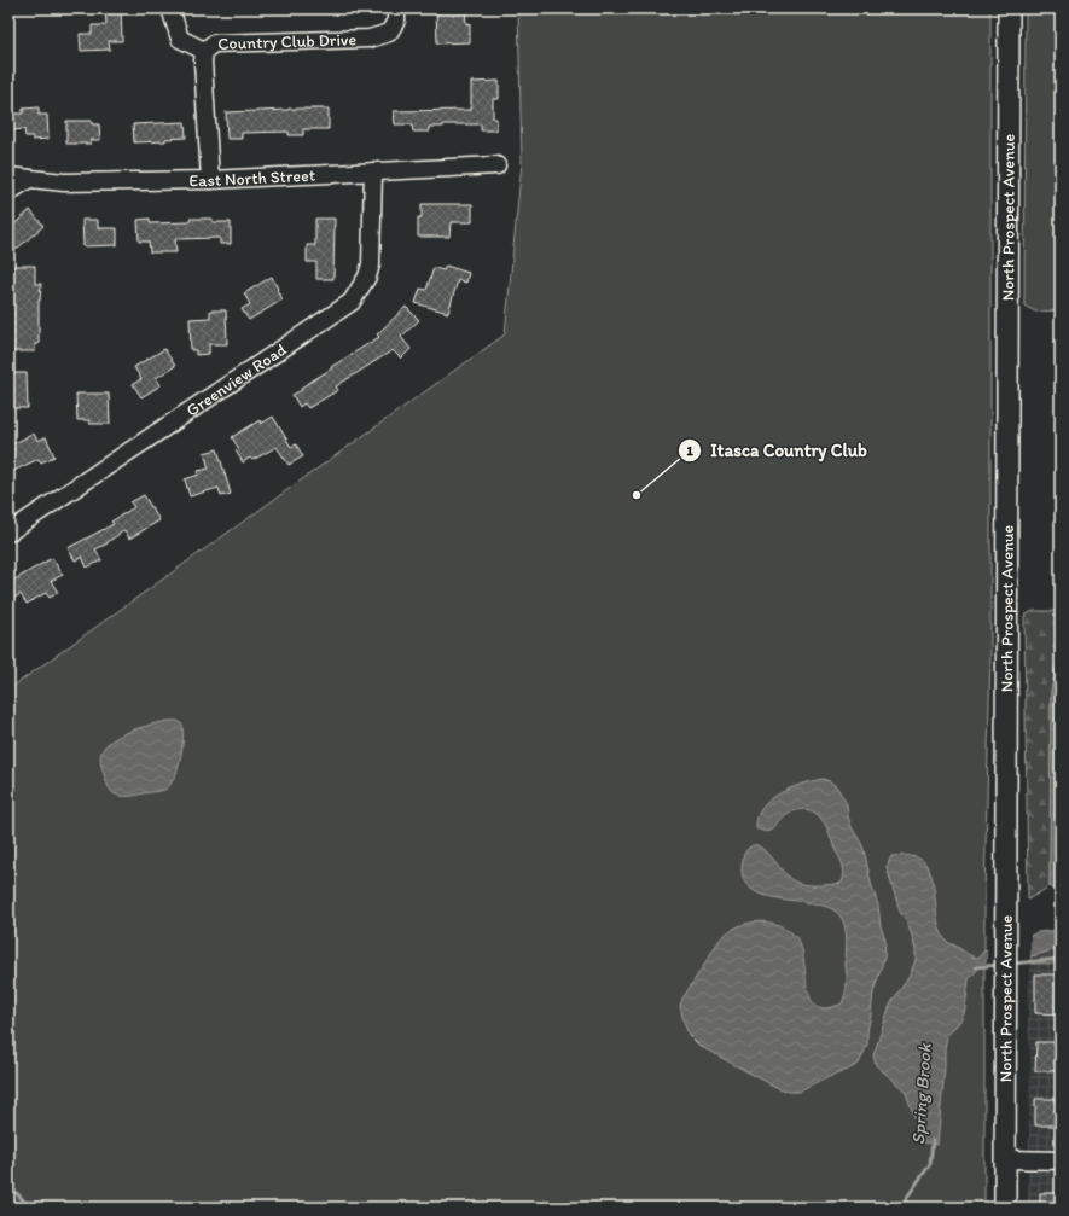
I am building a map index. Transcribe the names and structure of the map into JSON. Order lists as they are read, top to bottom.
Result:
{
  "streets": {
    "main road": ["North Prospect Avenue"],
    "street": ["Country Club Drive", "East North Street", "Greenview Road"]
  },
  "crossings": [
    ["Country Club Drive", "East North Street"],
    ["East North Street", "Greenview Road"]
  ],
  "water": ["Spring Brook"],
  "places": ["Itasca Country Club"]
}
